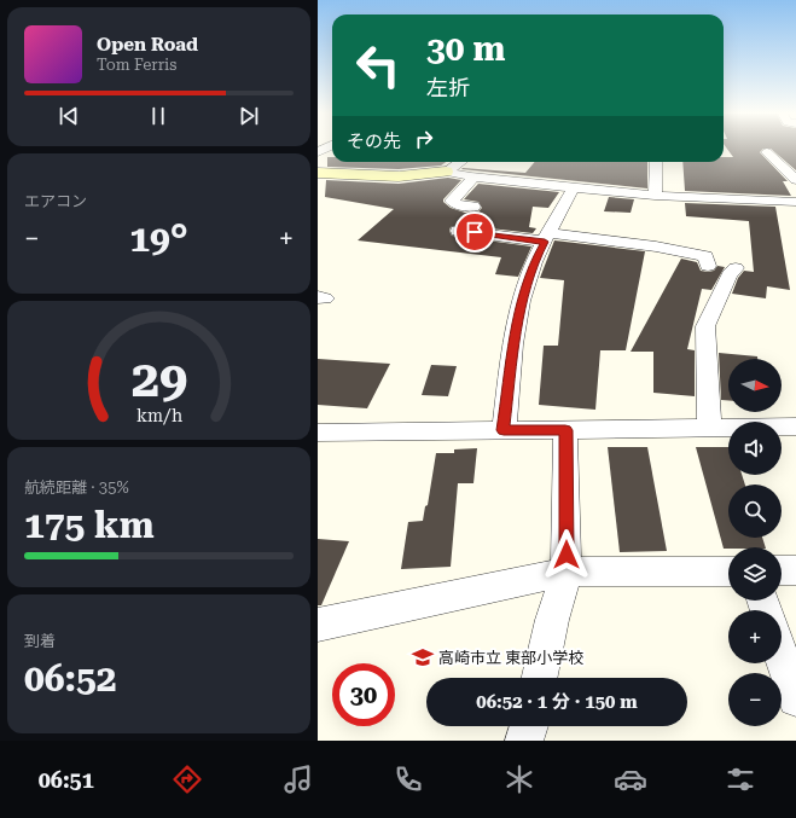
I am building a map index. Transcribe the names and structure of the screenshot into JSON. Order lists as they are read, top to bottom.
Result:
{
  "places": {
    "school or university": ["高崎市立 東部小学校"]
  },
  "north": "right",
  "page": {
    "turn": ["30 m", "左折"],
    "song": ["Open Road", "Tom Ferris"],
    "then": "その先",
    "tile": [
      "エアコン",
      ["航続距離 · 35%", "175 km"],
      ["到着", "06:52"]
    ],
    "heat": ["−", "19°", "+"],
    "map_buttons": ["+", "−"],
    "limit": "30",
    "trip": "06:52 · 1 分 · 150 m",
    "tabs": "06:51",
    "gauge": ["29", "km/h"]
  }
}
